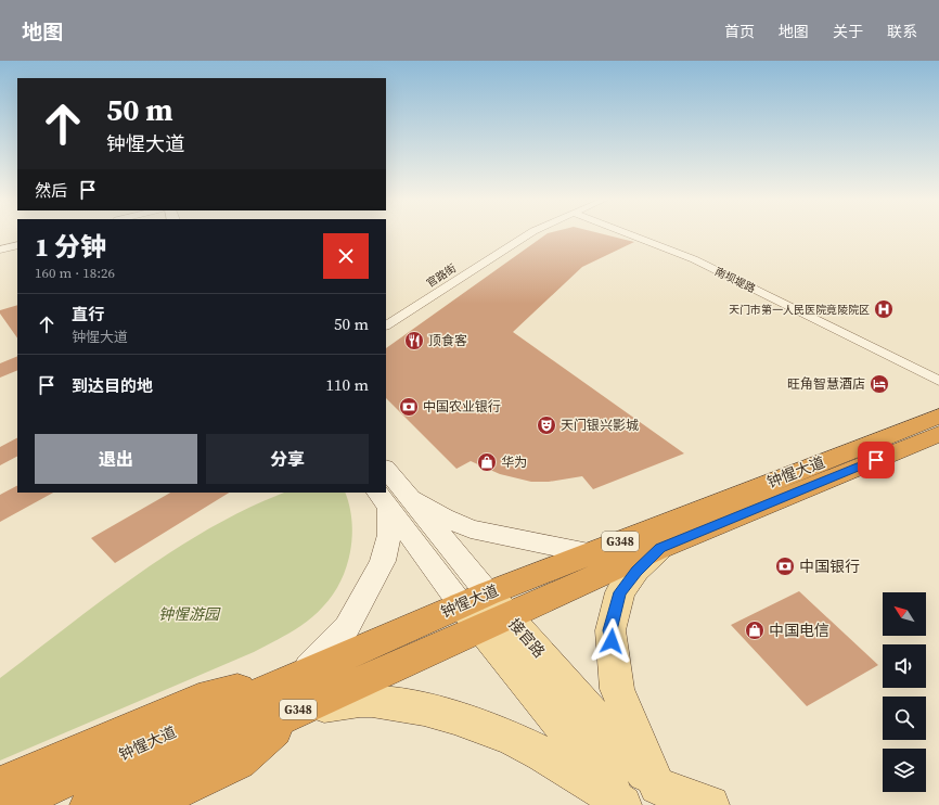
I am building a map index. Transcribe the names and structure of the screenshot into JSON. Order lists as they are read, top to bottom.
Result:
{
  "streets": {
    "highway": ["钟惺大道", "G348"],
    "main road": ["接官路"],
    "street": ["官路街", "南坝堤路"]
  },
  "crossings": [
    ["钟惺大道", "接官路"]
  ],
  "parks": ["钟惺游园"],
  "places": {
    "hospital": ["天门市第一人民医院竟陵院区"],
    "restaurant": ["顶食客"],
    "hotel": ["旺角智慧酒店"],
    "bank": ["中国农业银行", "中国银行"],
    "theatre": ["天门银兴影城"],
    "shop": ["华为", "中国电信"]
  },
  "north": "top left",
  "page": {
    "header": "地图",
    "nav": [
      "首页",
      "地图",
      "关于",
      "联系"
    ],
    "turn": ["50 m", "钟惺大道"],
    "then": "然后",
    "heading": ["1 分钟", "160 m · 18:26"],
    "list": [
      {
        "name": "直行",
        "note": "钟惺大道",
        "value": "50 m"
      },
      {
        "name": "到达目的地",
        "value": "110 m"
      }
    ],
    "buttons": ["退出", "分享"]
  }
}
